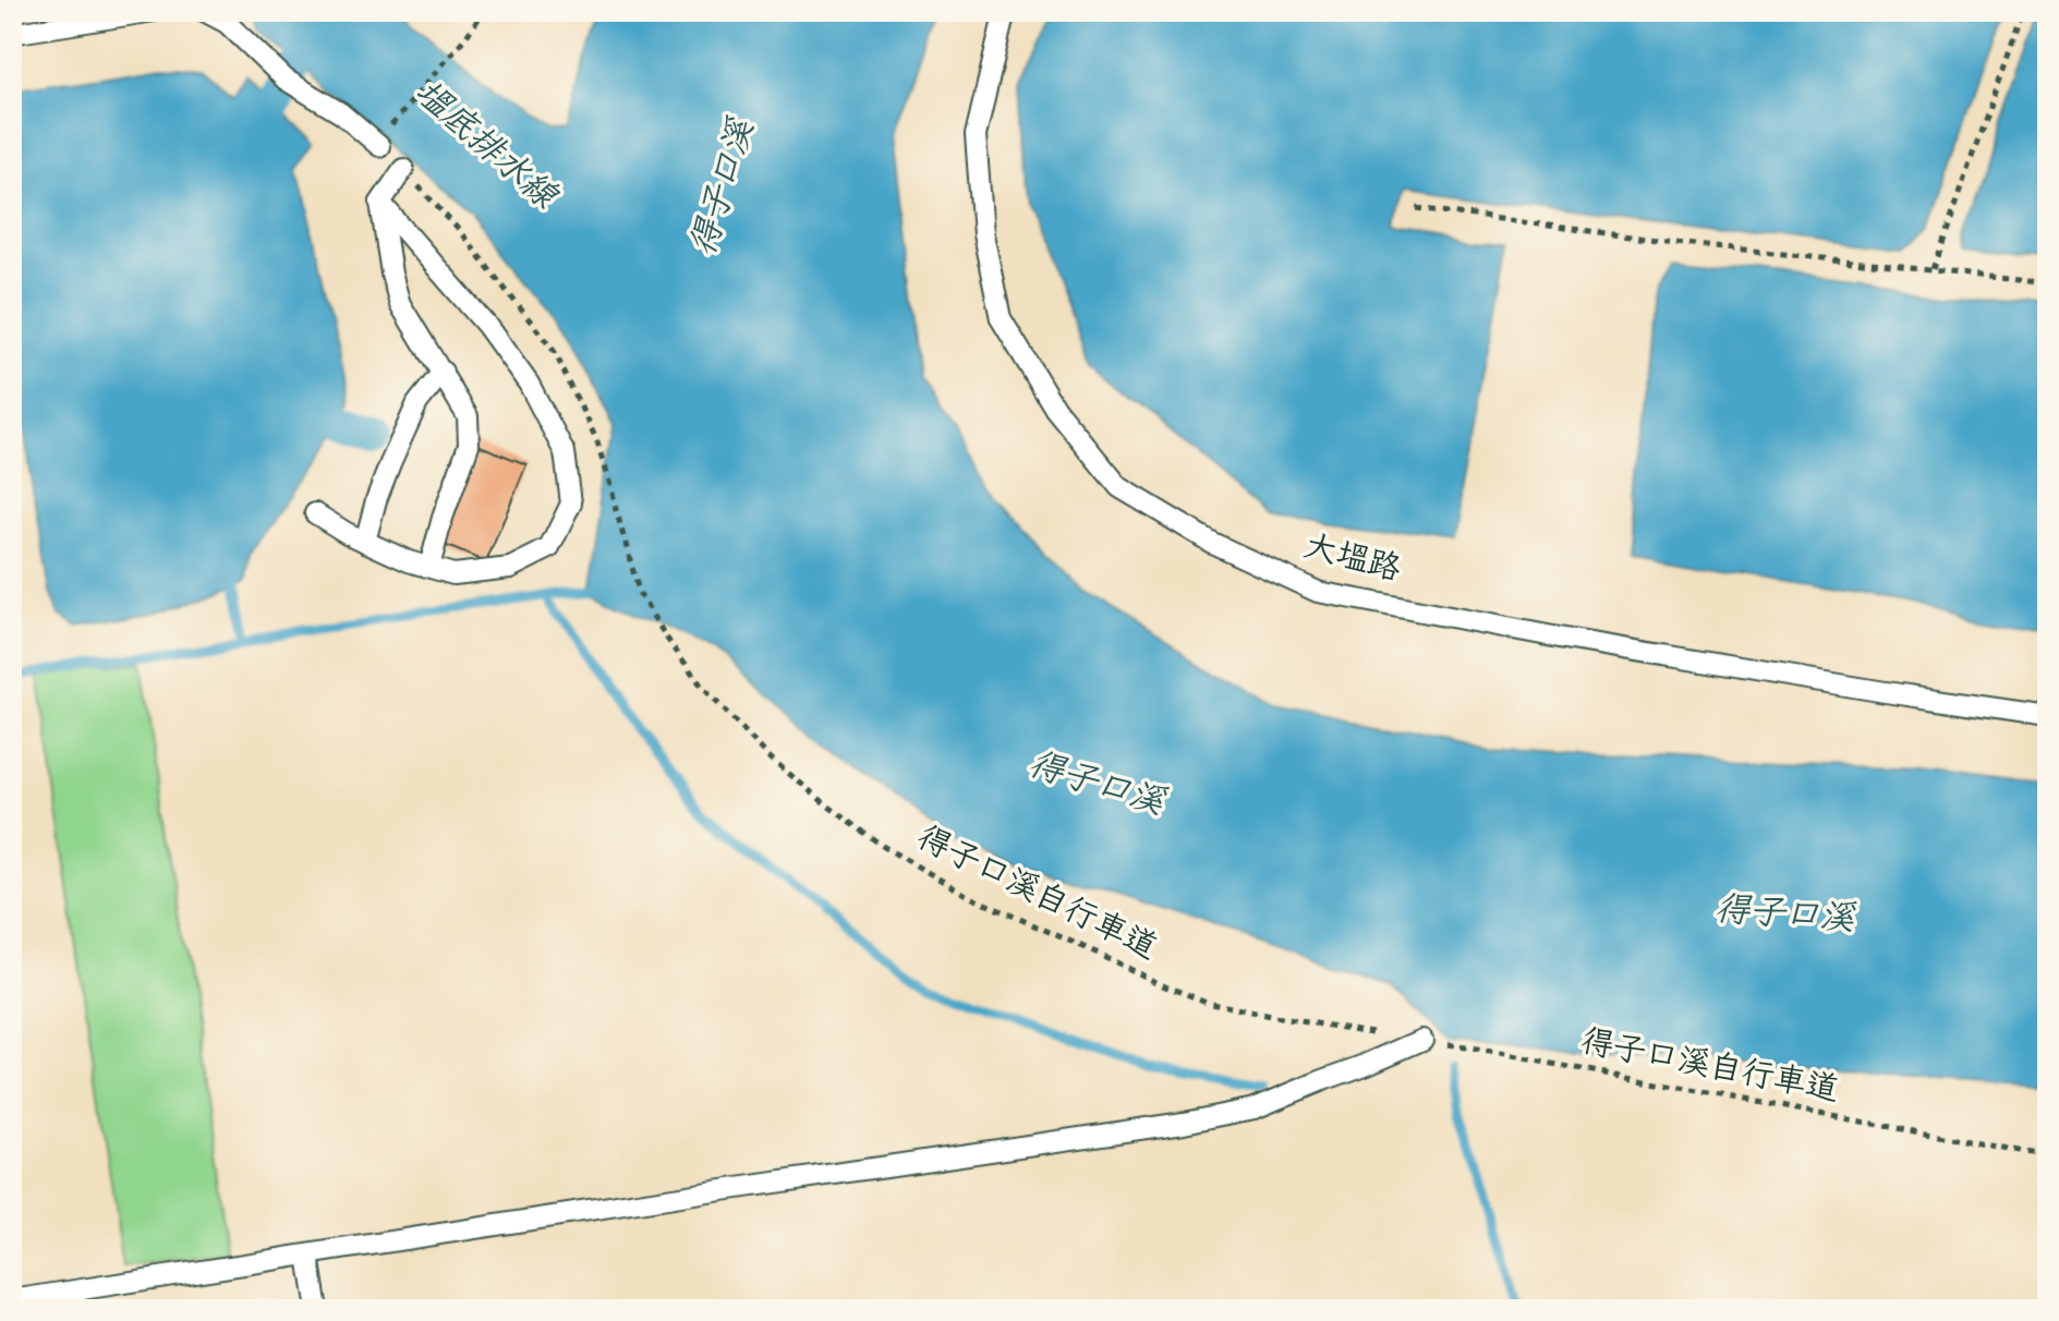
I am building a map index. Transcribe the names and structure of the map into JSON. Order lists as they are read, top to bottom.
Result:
{
  "streets": {
    "lane": ["大塭路"],
    "path": ["得子口溪自行車道"]
  },
  "water": ["塭底排水線", "得子口溪"]
}
